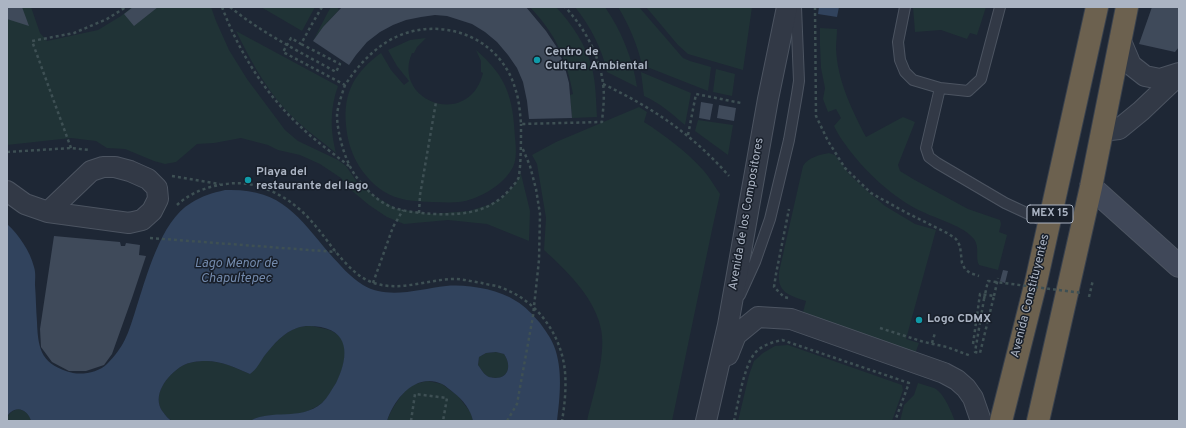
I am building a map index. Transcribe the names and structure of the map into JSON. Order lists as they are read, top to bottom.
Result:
{
  "streets": {
    "highway": ["MEX 15", "Avenida Constituyentes"],
    "street": ["Avenida de los Compositores"]
  },
  "water": ["Lago Menor de Chapultepec"],
  "places": ["Centro de Cultura Ambiental", "Playa del restaurante del lago", "Logo CDMX"]
}
